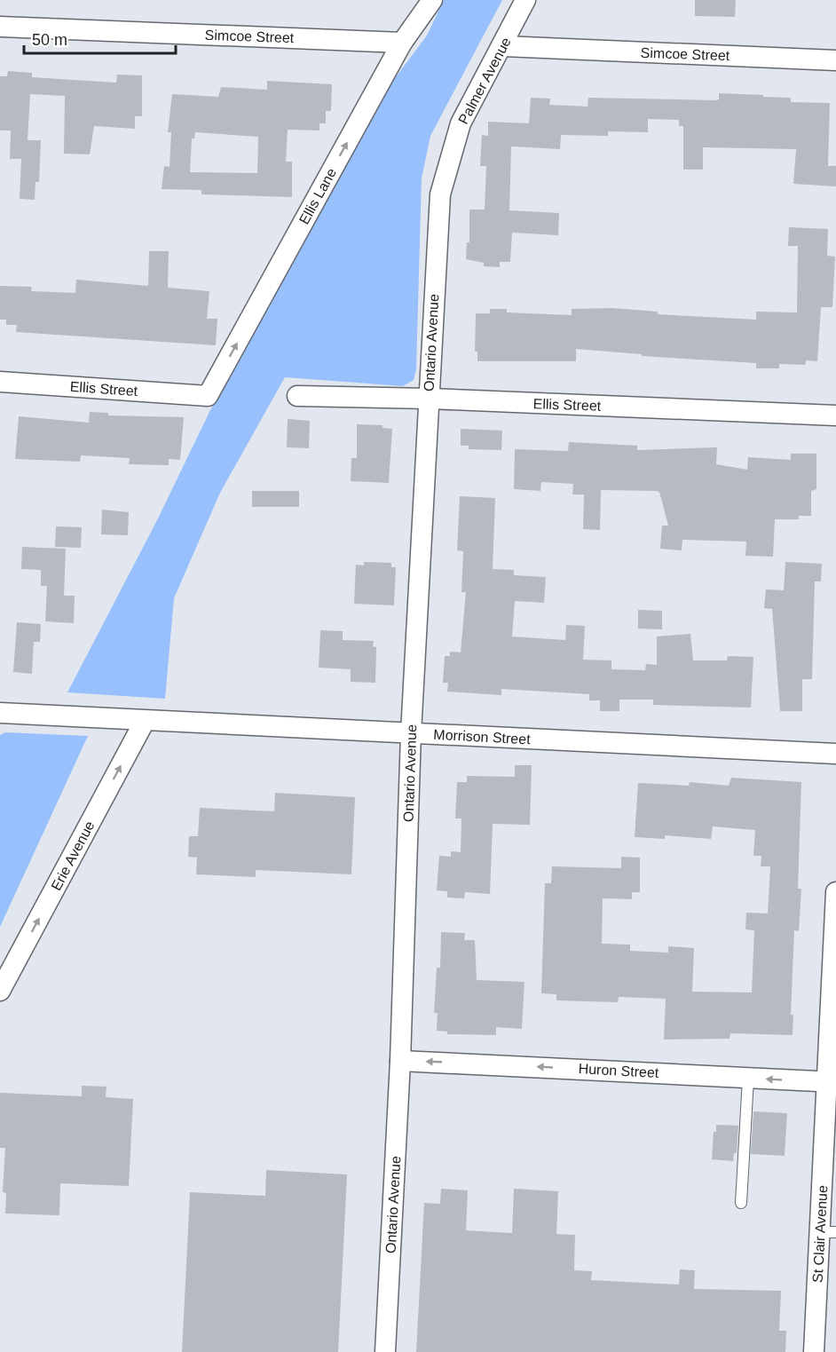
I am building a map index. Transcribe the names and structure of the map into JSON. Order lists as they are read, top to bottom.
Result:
{
  "streets": {
    "street": [
      "Simcoe Street",
      "Palmer Avenue",
      "Ellis Lane",
      "Ontario Avenue",
      "Ellis Street",
      "Morrison Street",
      "Erie Avenue",
      "Huron Street",
      "St Clair Avenue"
    ]
  },
  "crossings": [
    ["Simcoe Street", "Palmer Avenue"],
    ["Simcoe Street", "Ellis Lane"],
    ["Palmer Avenue", "Ontario Avenue"],
    ["Ellis Lane", "Ellis Street"],
    ["Ontario Avenue", "Ellis Street"],
    ["Ontario Avenue", "Morrison Street"],
    ["Ontario Avenue", "Huron Street"],
    ["Morrison Street", "Erie Avenue"],
    ["Huron Street", "St Clair Avenue"]
  ],
  "one_way": ["Ellis Lane", "Erie Avenue", "Huron Street"],
  "scale_bar": "50 m"
}
